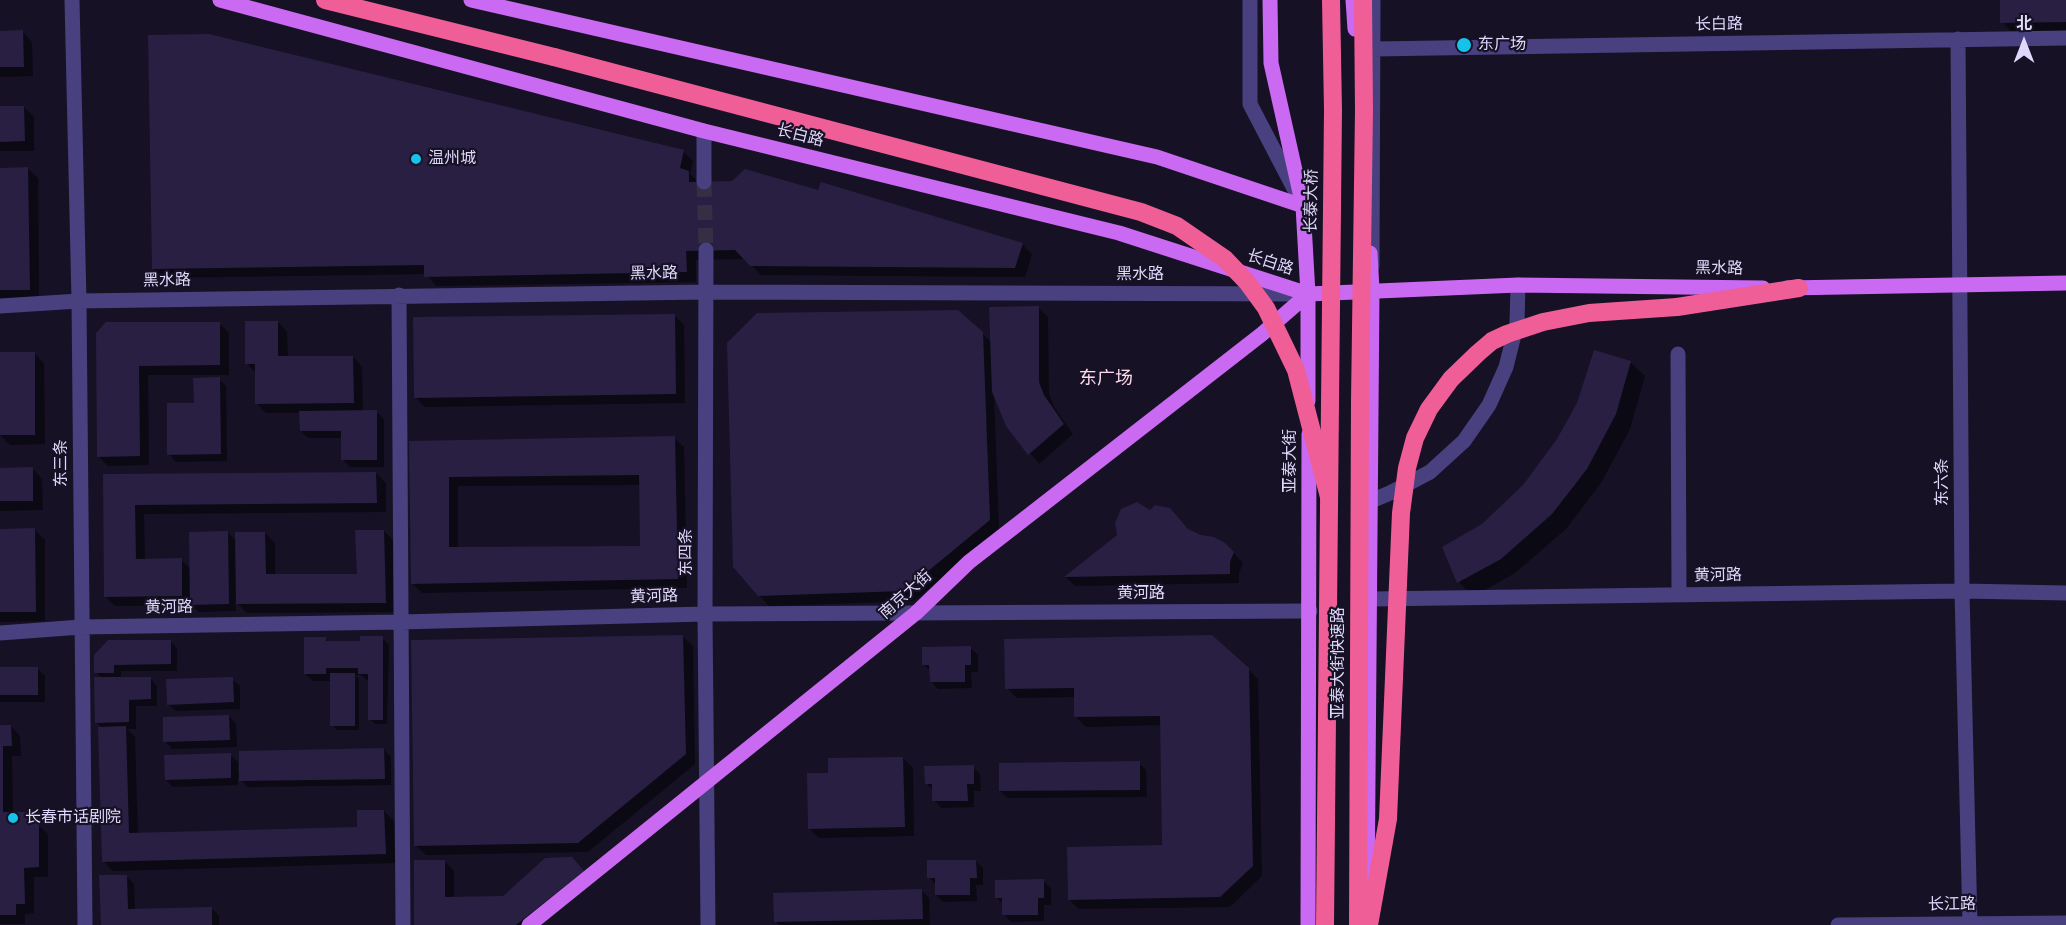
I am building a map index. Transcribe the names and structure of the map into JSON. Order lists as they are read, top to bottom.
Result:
{
  "streets": {
    "highway": ["长泰大桥", "亚泰大街快速路"],
    "main road": [
      "长白路",
      "黑水路",
      "亚泰大街",
      "南京大街"
    ],
    "street": [
      "东三条",
      "东六条",
      "东四条",
      "黄河路",
      "长江路"
    ]
  },
  "crossings": [
    ["长白路", "黑水路"],
    ["长白路", "亚泰大街"],
    ["长白路", "东六条"],
    ["长白路", "南京大街"],
    ["长泰大桥", "亚泰大街快速路"],
    ["黑水路", "亚泰大街"],
    ["黑水路", "东三条"],
    ["黑水路", "东六条"],
    ["黑水路", "东四条"],
    ["黑水路", "南京大街"],
    ["亚泰大街", "黄河路"],
    ["亚泰大街", "南京大街"],
    ["东三条", "黄河路"],
    ["东六条", "黄河路"],
    ["东六条", "长江路"],
    ["东四条", "黄河路"],
    ["东四条", "南京大街"],
    ["黄河路", "南京大街"]
  ],
  "districts": ["东广场"],
  "places": ["东广场", "温州城", "长春市话剧院"],
  "north": "top"
}
